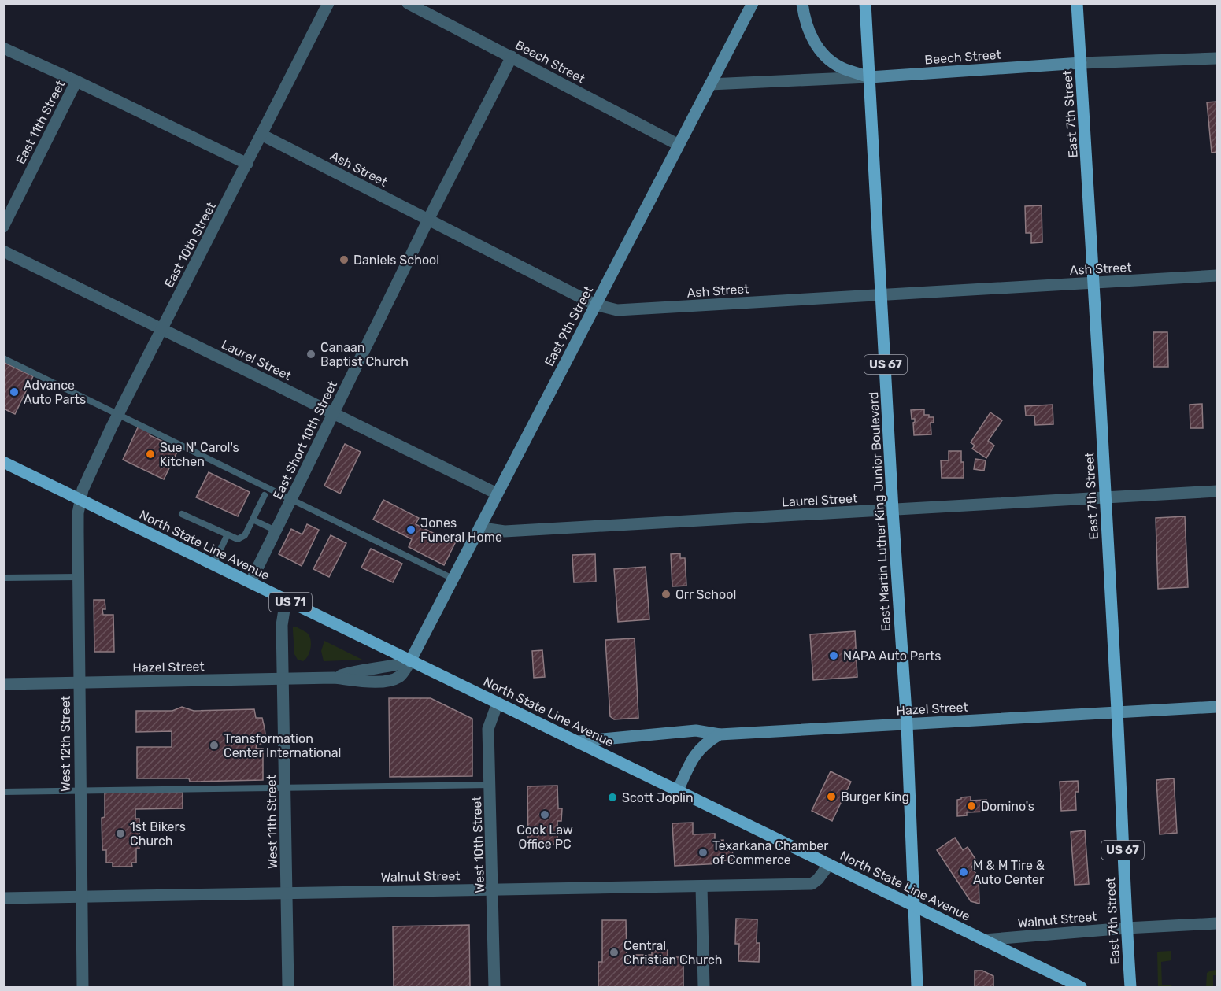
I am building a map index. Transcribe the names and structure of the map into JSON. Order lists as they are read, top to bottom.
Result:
{
  "streets": {
    "main road": [
      "East 7th Street",
      "US 67",
      "East Martin Luther King Junior Boulevard",
      "North State Line Avenue",
      "US 71"
    ],
    "street": [
      "Beech Street",
      "East 11th Street",
      "Ash Street",
      "East 10th Street",
      "East 9th Street",
      "Laurel Street",
      "East Short 10th Street",
      "Hazel Street",
      "West 12th Street",
      "West 11th Street",
      "West 10th Street",
      "Walnut Street"
    ]
  },
  "crossings": [
    ["Beech Street", "East 7th Street"],
    ["Beech Street", "East 9th Street"],
    ["Beech Street", "East Short 10th Street"],
    ["Beech Street", "East Martin Luther King Junior Boulevard"],
    ["East 7th Street", "Ash Street"],
    ["East 7th Street", "Laurel Street"],
    ["East 7th Street", "Hazel Street"],
    ["East 7th Street", "Walnut Street"],
    ["Ash Street", "East 10th Street"],
    ["Ash Street", "East 9th Street"],
    ["Ash Street", "East Short 10th Street"],
    ["Ash Street", "East Martin Luther King Junior Boulevard"],
    ["East 10th Street", "Laurel Street"],
    ["East 10th Street", "North State Line Avenue"],
    ["East 10th Street", "West 12th Street"],
    ["East 9th Street", "Laurel Street"],
    ["East 9th Street", "North State Line Avenue"],
    ["East 9th Street", "Hazel Street"],
    ["Laurel Street", "East Short 10th Street"],
    ["Laurel Street", "East Martin Luther King Junior Boulevard"],
    ["US 67", "East Martin Luther King Junior Boulevard"],
    ["US 67", "North State Line Avenue"],
    ["East Short 10th Street", "North State Line Avenue"],
    ["East Martin Luther King Junior Boulevard", "North State Line Avenue"],
    ["East Martin Luther King Junior Boulevard", "Hazel Street"],
    ["North State Line Avenue", "Hazel Street"],
    ["North State Line Avenue", "West 12th Street"],
    ["North State Line Avenue", "West 11th Street"],
    ["North State Line Avenue", "West 10th Street"],
    ["North State Line Avenue", "Walnut Street"],
    ["Hazel Street", "West 12th Street"],
    ["Hazel Street", "West 11th Street"],
    ["West 12th Street", "Walnut Street"],
    ["West 11th Street", "Walnut Street"],
    ["West 10th Street", "Walnut Street"]
  ],
  "places": [
    "Daniels School",
    "Canaan Baptist Church",
    "Advance Auto Parts",
    "Sue N' Carol's Kitchen",
    "Jones Funeral Home",
    "Orr School",
    "NAPA Auto Parts",
    "Transformation Center International",
    "Burger King",
    "Scott Joplin",
    "Domino's",
    "Cook Law Office PC",
    "1st Bikers Church",
    "Texarkana Chamber of Commerce",
    "M & M Tire & Auto Center",
    "Central Christian Church"
  ]
}
